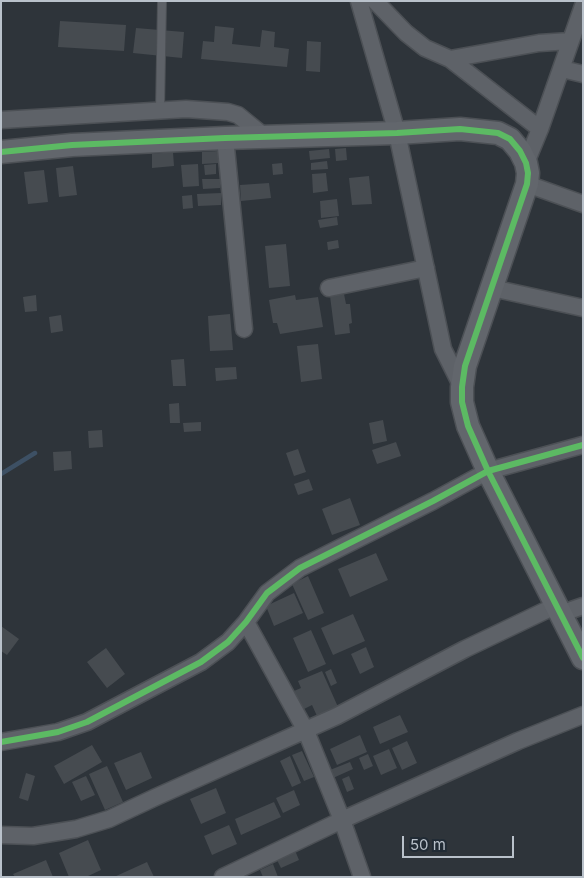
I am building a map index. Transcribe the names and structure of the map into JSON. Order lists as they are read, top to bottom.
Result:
{
  "scale_bar": "50 m"
}
